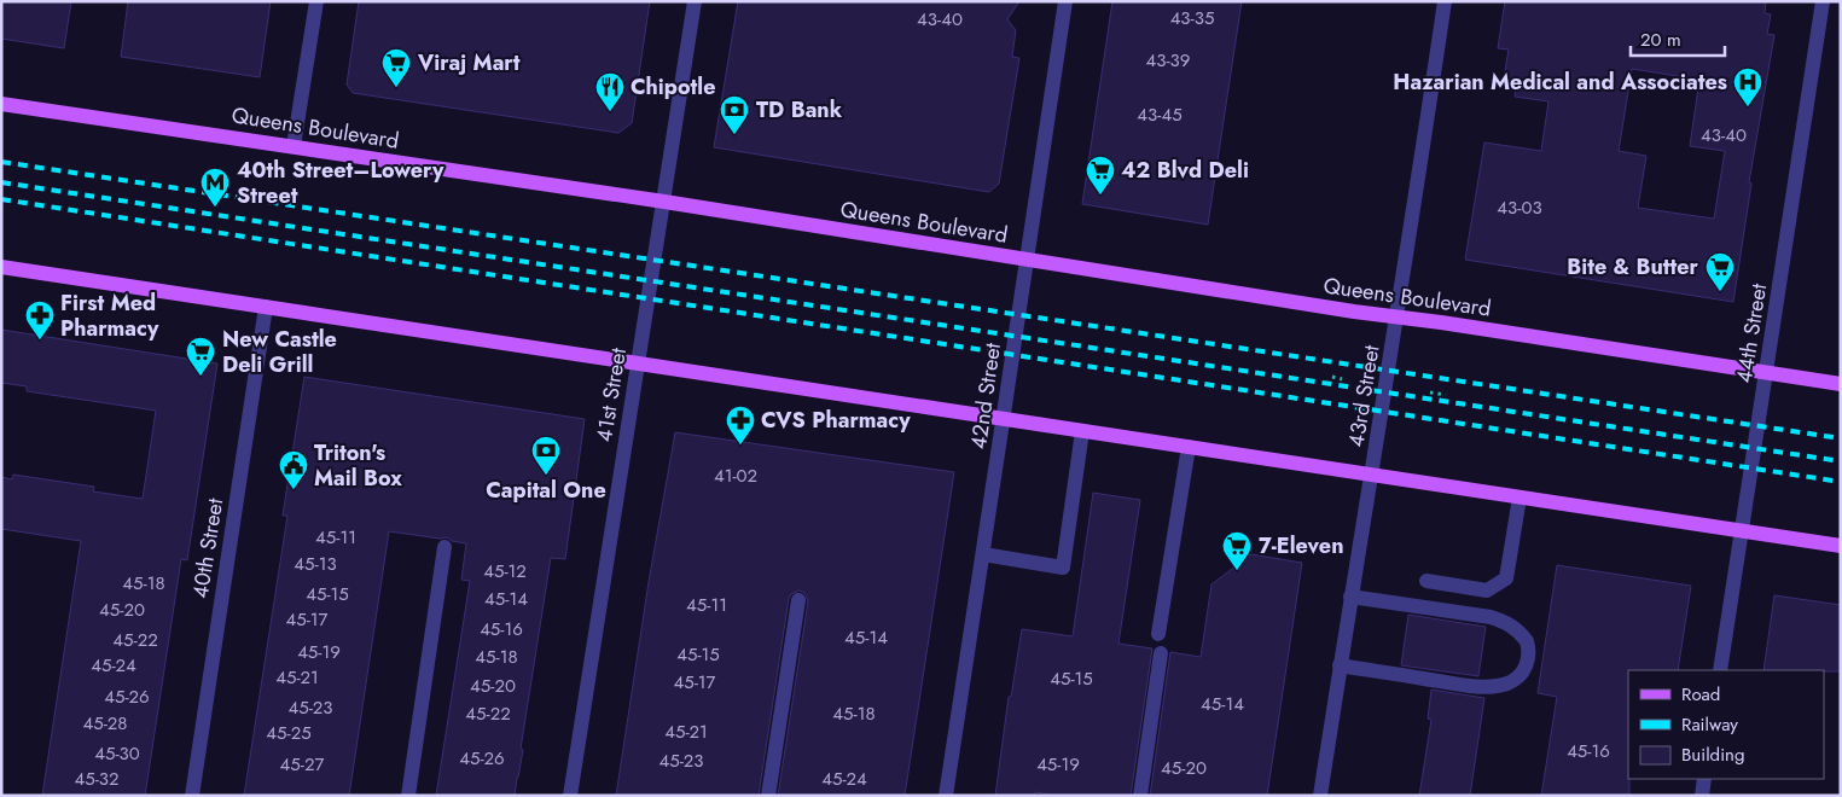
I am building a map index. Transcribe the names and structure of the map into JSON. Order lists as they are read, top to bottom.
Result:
{
  "streets": {
    "main road": ["Queens Boulevard"],
    "street": [
      "44th Street",
      "41st Street",
      "42nd Street",
      "43rd Street",
      "40th Street"
    ]
  },
  "crossings": [
    ["Queens Boulevard", "44th Street"],
    ["Queens Boulevard", "41st Street"],
    ["Queens Boulevard", "42nd Street"],
    ["Queens Boulevard", "43rd Street"]
  ],
  "places": {
    "supermarket": [
      "Viraj Mart",
      "42 Blvd Deli",
      "Bite & Butter",
      "New Castle Deli Grill",
      "7-Eleven"
    ],
    "hospital": ["Hazarian Medical and Associates"],
    "restaurant": ["Chipotle"],
    "bank": ["TD Bank", "Capital One"],
    "metro station": ["40th Street–Lowery Street"],
    "pharmacy": ["First Med Pharmacy", "CVS Pharmacy"],
    "public building": ["Triton's Mail Box"]
  },
  "house_numbers": [
    "43-35",
    "43-40",
    "43-39",
    "43-45",
    "43-40",
    "43-03",
    "41-02",
    "45-11",
    "45-13",
    "45-12",
    "45-18",
    "45-15",
    "45-14",
    "45-11",
    "45-20",
    "45-17",
    "45-16",
    "45-14",
    "45-22",
    "45-19",
    "45-15",
    "45-18",
    "45-24",
    "45-21",
    "45-15",
    "45-17",
    "45-20",
    "45-26",
    "45-14",
    "45-23",
    "45-22",
    "45-18",
    "45-28",
    "45-21",
    "45-25",
    "45-16",
    "45-30",
    "45-26",
    "45-23",
    "45-27",
    "45-19",
    "45-20",
    "45-32",
    "45-24"
  ],
  "legend": ["Road", "Railway", "Building"],
  "scale_bar": "20 m"
}
